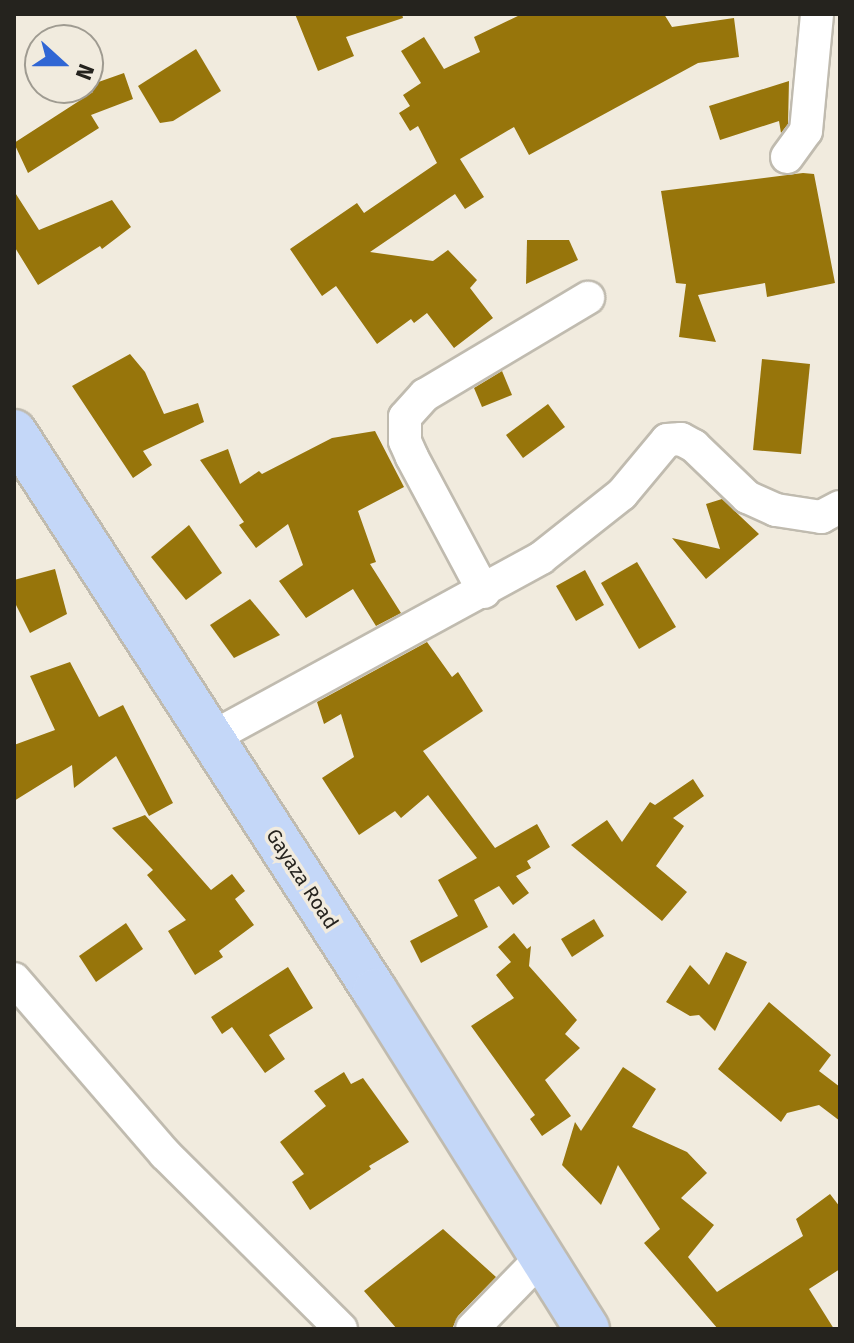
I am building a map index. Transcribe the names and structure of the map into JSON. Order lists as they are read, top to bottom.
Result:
{
  "streets": {
    "main road": ["Gayaza Road"]
  },
  "north": "right"
}
